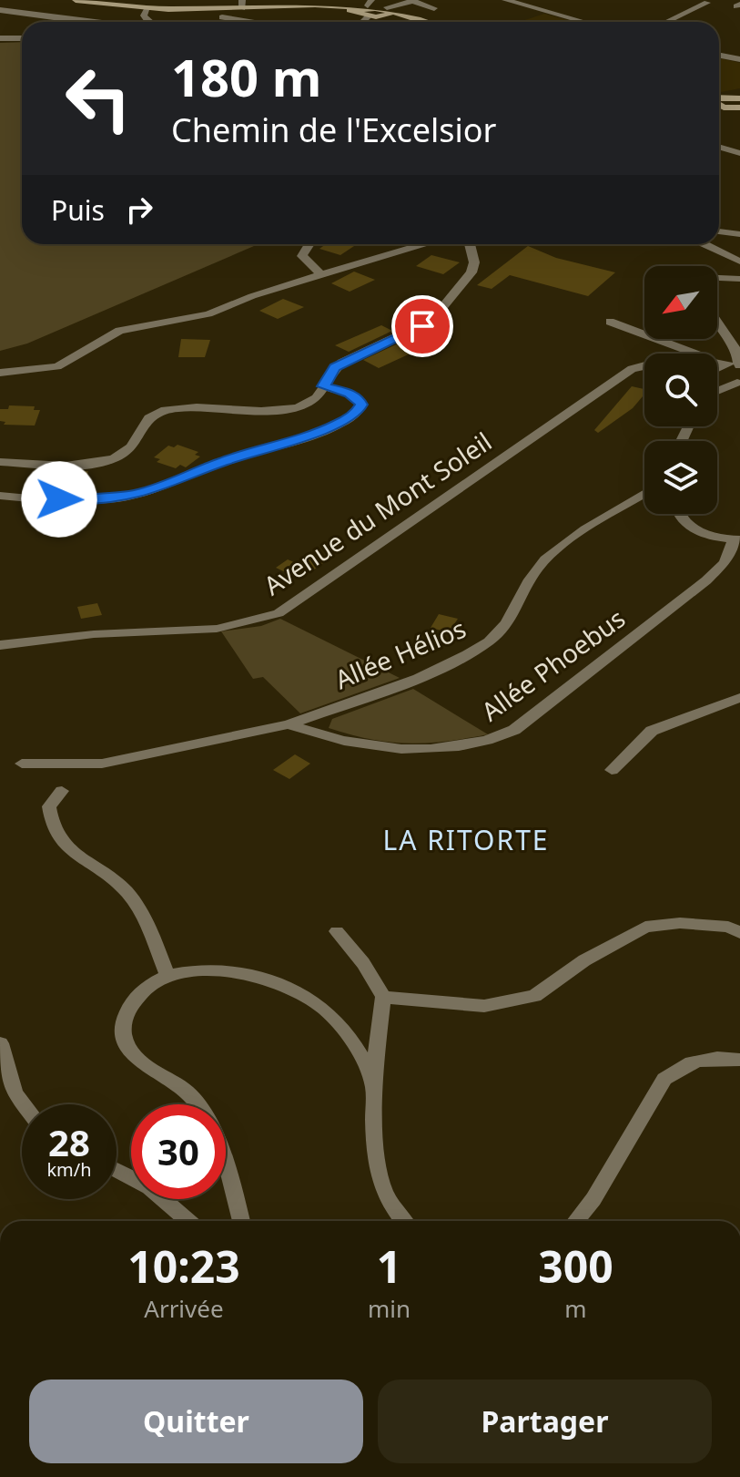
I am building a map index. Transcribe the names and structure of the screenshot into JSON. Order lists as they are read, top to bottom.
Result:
{
  "streets": {
    "street": ["Avenue du Mont Soleil", "Allée Hélios", "Allée Phoebus"]
  },
  "crossings": [
    ["Allée Hélios", "Allée Phoebus"]
  ],
  "districts": ["LA RITORTE"],
  "north": "bottom left",
  "page": {
    "turn": ["180 m", "Chemin de l'Excelsior"],
    "then": "Puis",
    "speed": "28 km/h",
    "limit": "30",
    "eta": [
      "10:23",
      "Arrivée",
      "1",
      "min",
      "300",
      "m"
    ],
    "buttons": ["Quitter", "Partager"]
  }
}
